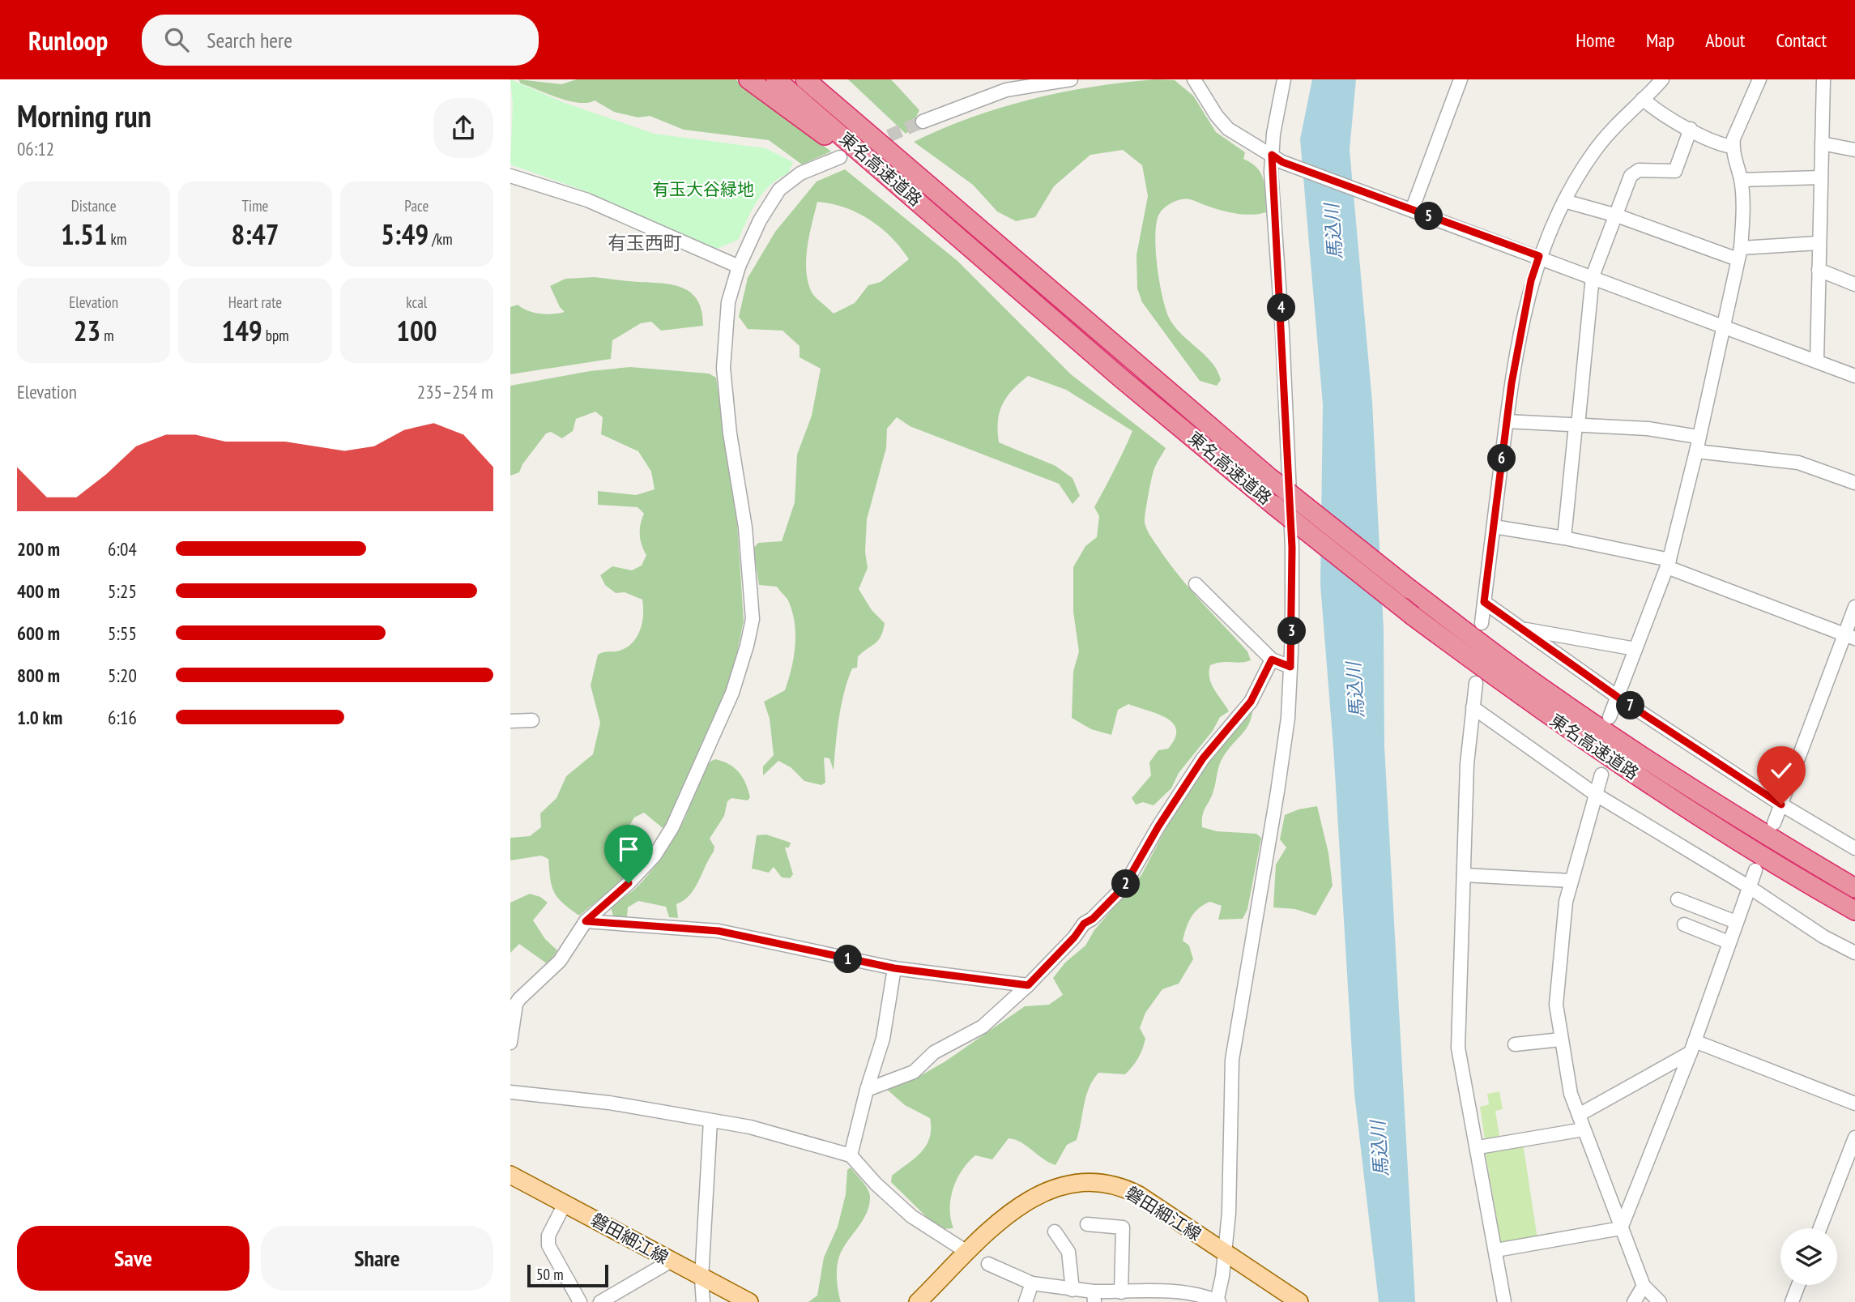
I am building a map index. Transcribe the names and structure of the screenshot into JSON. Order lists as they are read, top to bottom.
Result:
{
  "streets": {
    "highway": ["東名高速道路"],
    "main road": ["磐田細江線"]
  },
  "districts": ["有玉西町"],
  "water": ["馬込川"],
  "parks": ["有玉大谷緑地"],
  "scale_bar": "50 m",
  "page": {
    "header": "Runloop",
    "search": "Search here",
    "nav": [
      "Home",
      "Map",
      "About",
      "Contact"
    ],
    "heading": ["Morning run", "06:12"],
    "stats": [
      ["Distance", "1.51 km"],
      ["Time", "8:47"],
      ["Pace", "5:49 /km"],
      ["Elevation", "23 m"],
      ["Heart rate", "149 bpm"],
      ["kcal", "100"]
    ],
    "pins": [
      "5",
      "4",
      "6",
      "3",
      "7",
      "2",
      "1"
    ],
    "chart": ["Elevation", "235–254 m"],
    "list": [
      {
        "name": "200 m",
        "note": "6:04"
      },
      {
        "name": "400 m",
        "note": "5:25"
      },
      {
        "name": "600 m",
        "note": "5:55"
      },
      {
        "name": "800 m",
        "note": "5:20"
      },
      {
        "name": "1.0 km",
        "note": "6:16"
      }
    ],
    "buttons": ["Save", "Share"],
    "scale": "50 m"
  }
}
